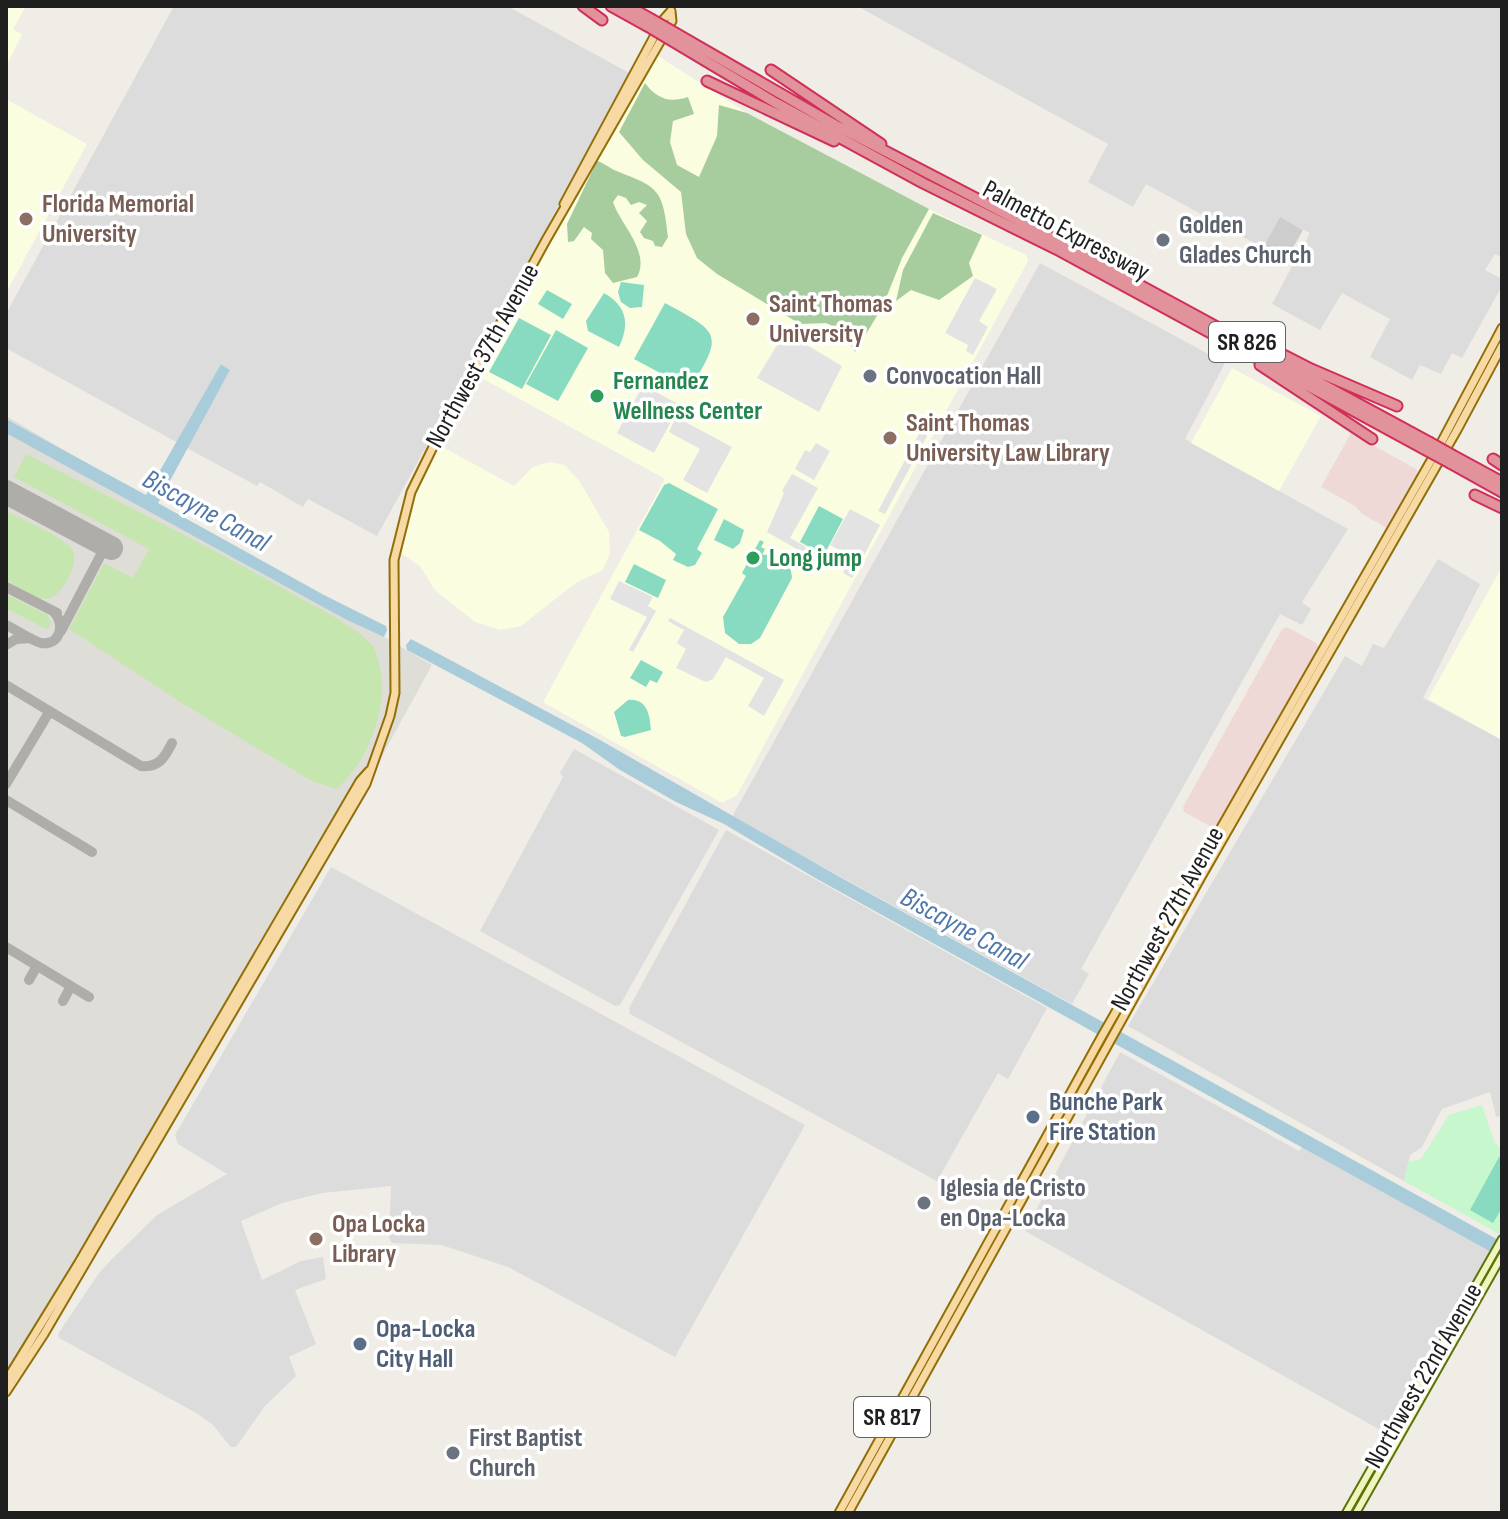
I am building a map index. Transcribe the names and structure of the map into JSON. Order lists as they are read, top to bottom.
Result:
{
  "streets": {
    "highway": ["Palmetto Expressway", "SR 826"],
    "main road": [
      "Northwest 37th Avenue",
      "Northwest 27th Avenue",
      "Northwest 22nd Avenue",
      "SR 817"
    ]
  },
  "water": ["Biscayne Canal"],
  "places": [
    "Florida Memorial University",
    "Golden Glades Church",
    "Saint Thomas University",
    "Convocation Hall",
    "Fernandez Wellness Center",
    "Saint Thomas University Law Library",
    "Long jump",
    "Bunche Park Fire Station",
    "Iglesia de Cristo en Opa-Locka",
    "Opa Locka Library",
    "Opa-Locka City Hall",
    "First Baptist Church"
  ]
}
